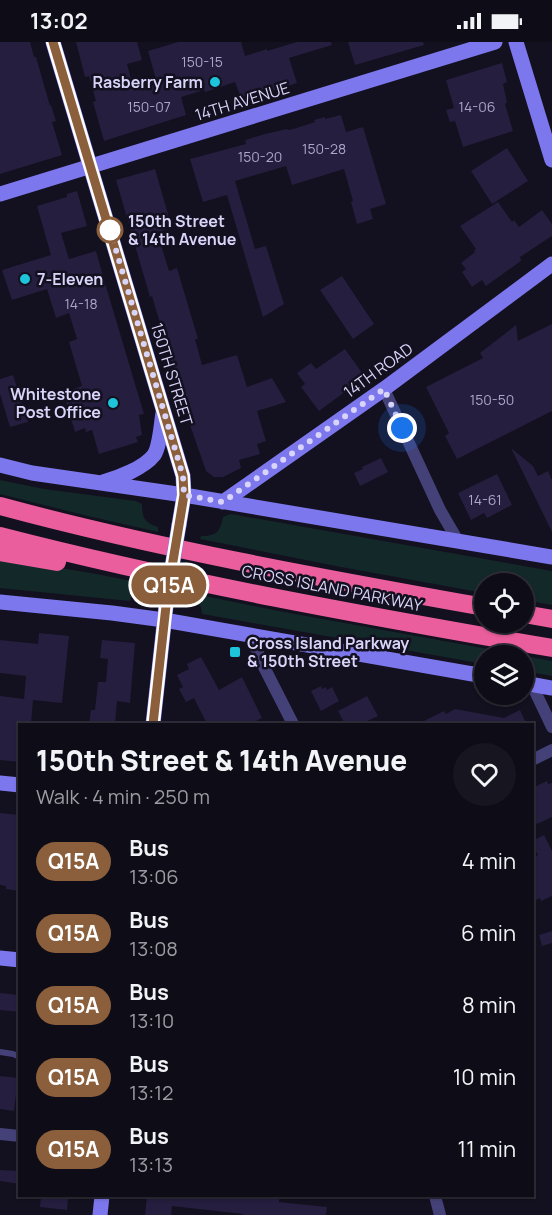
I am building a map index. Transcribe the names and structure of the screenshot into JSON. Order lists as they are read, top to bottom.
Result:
{
  "streets": {
    "highway": ["CROSS ISLAND PARKWAY"],
    "street": ["14TH AVENUE", "14TH ROAD", "150TH STREET"]
  },
  "crossings": [
    ["14TH AVENUE", "150TH STREET"]
  ],
  "places": {
    "other": [
      "Rasberry Farm",
      "150th Street & 14th Avenue",
      "7-Eleven",
      "Whitestone Post Office"
    ],
    "transit": ["Cross Island Parkway & 150th Street"]
  },
  "lines": ["bus line Q15A"],
  "house_numbers": [
    "150-15",
    "150-07",
    "14-06",
    "150-28",
    "150-20",
    "14-18",
    "150-50",
    "14-61"
  ],
  "page": {
    "status": "13:02",
    "on_map": "Q15A",
    "heading": ["150th Street & 14th Avenue", "Walk · 4 min · 250 m"],
    "list": [
      {
        "mark": "Q15A",
        "name": "Bus",
        "note": "13:06",
        "value": "4 min"
      },
      {
        "mark": "Q15A",
        "name": "Bus",
        "note": "13:08",
        "value": "6 min"
      },
      {
        "mark": "Q15A",
        "name": "Bus",
        "note": "13:10",
        "value": "8 min"
      },
      {
        "mark": "Q15A",
        "name": "Bus",
        "note": "13:12",
        "value": "10 min"
      },
      {
        "mark": "Q15A",
        "name": "Bus",
        "note": "13:13",
        "value": "11 min"
      }
    ]
  }
}
